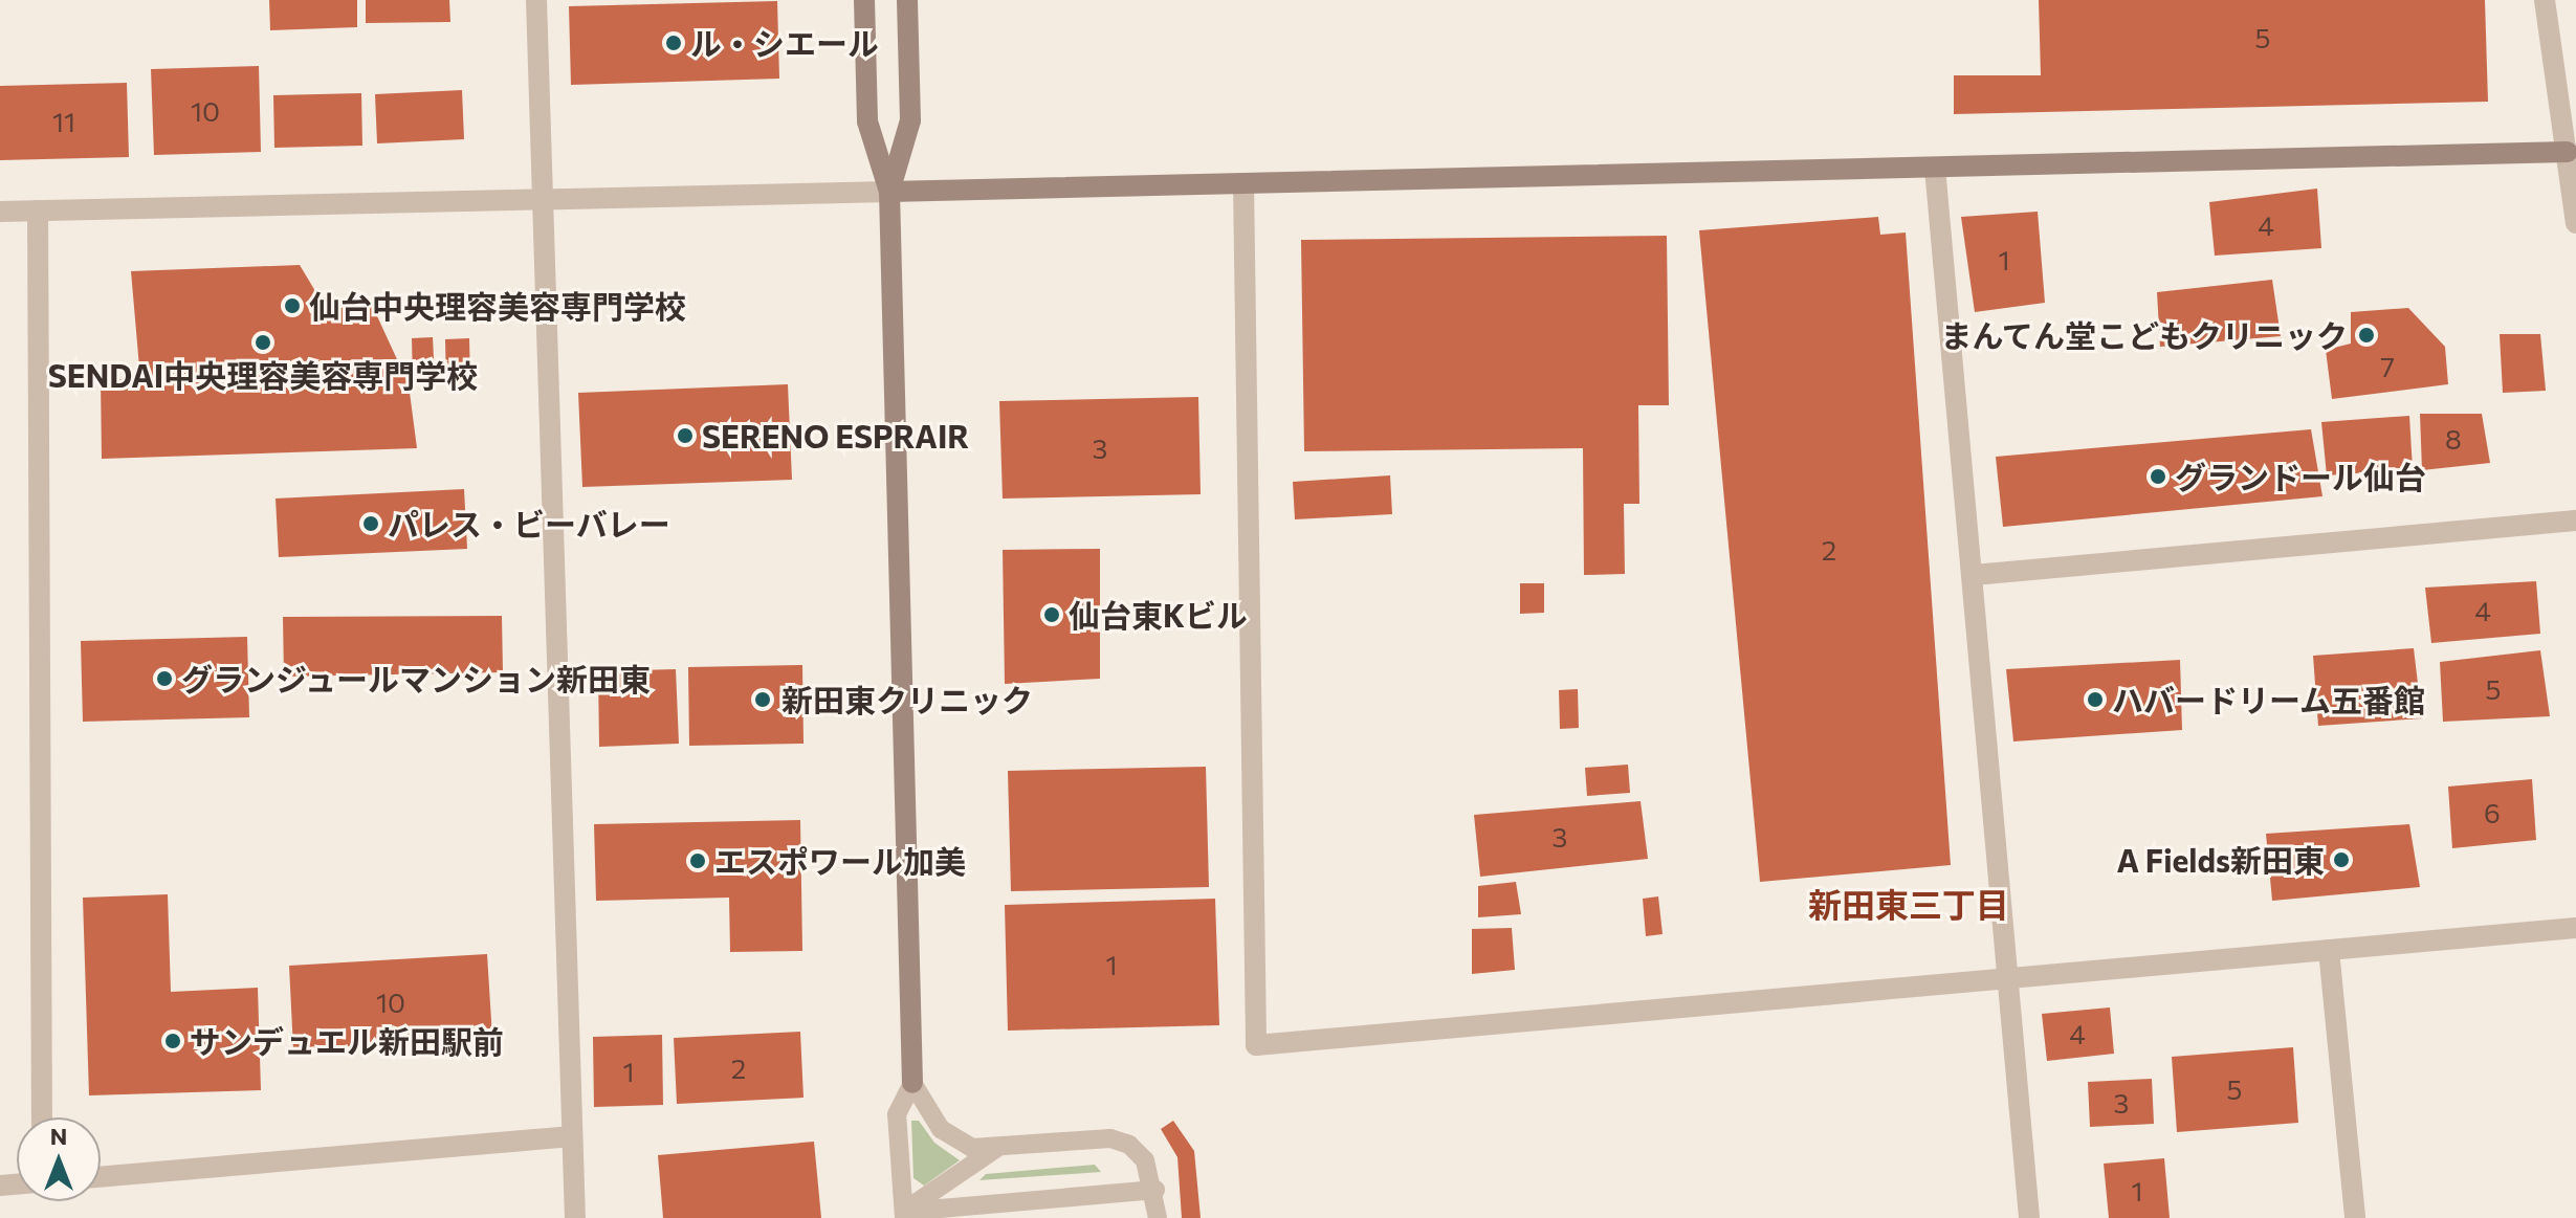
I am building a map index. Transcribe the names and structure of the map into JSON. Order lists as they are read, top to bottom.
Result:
{
  "districts": ["新田東三丁目"],
  "places": [
    "ル・シエール",
    "仙台中央理容美容専門学校",
    "まんてん堂こどもクリニック",
    "SENDAI中央理容美容専門学校",
    "SERENO ESPRAIR",
    "グランドール仙台",
    "パレス・ビーバレー",
    "仙台東Kビル",
    "グランジュールマンション新田東",
    "新田東クリニック",
    "ハバードリーム五番館",
    "A Fields新田東",
    "エスポワール加美",
    "サンデュエル新田駅前"
  ],
  "house_numbers": [
    "5",
    "10",
    "11",
    "4",
    "1",
    "7",
    "8",
    "3",
    "2",
    "4",
    "5",
    "6",
    "3",
    "1",
    "10",
    "4",
    "2",
    "1",
    "5",
    "3",
    "1"
  ],
  "north": "top"
}
